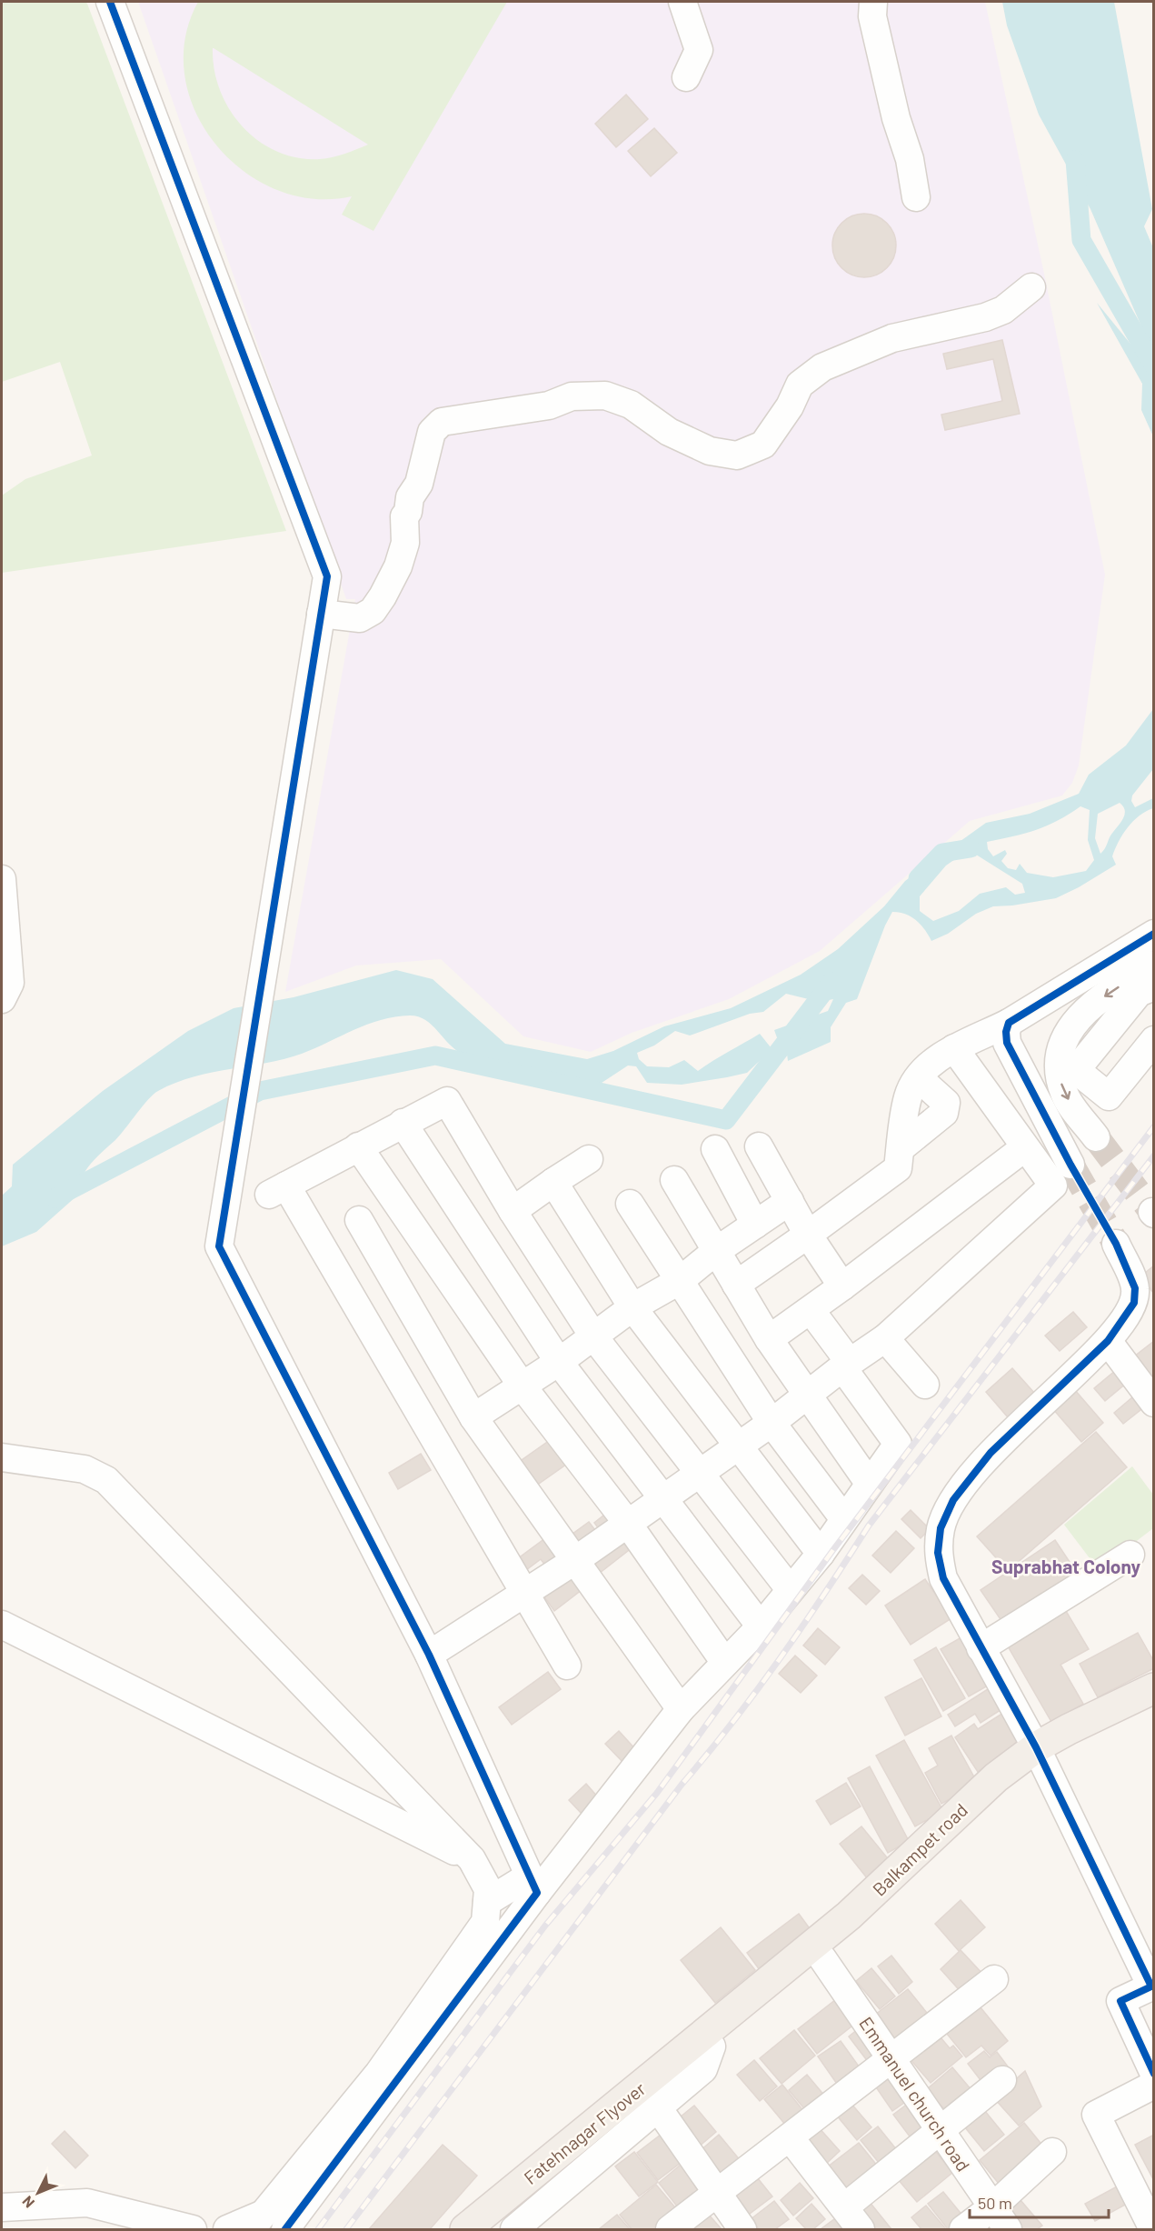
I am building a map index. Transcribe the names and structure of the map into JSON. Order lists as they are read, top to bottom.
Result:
{
  "streets": {
    "main road": ["Balkampet road", "Fatehnagar Flyover"],
    "street": ["Emmanuel church road"]
  },
  "crossings": [
    ["Balkampet road", "Emmanuel church road"],
    ["Balkampet road", "Fatehnagar Flyover"]
  ],
  "districts": ["Suprabhat Colony"],
  "scale_bar": "50 m",
  "north": "bottom left"
}
